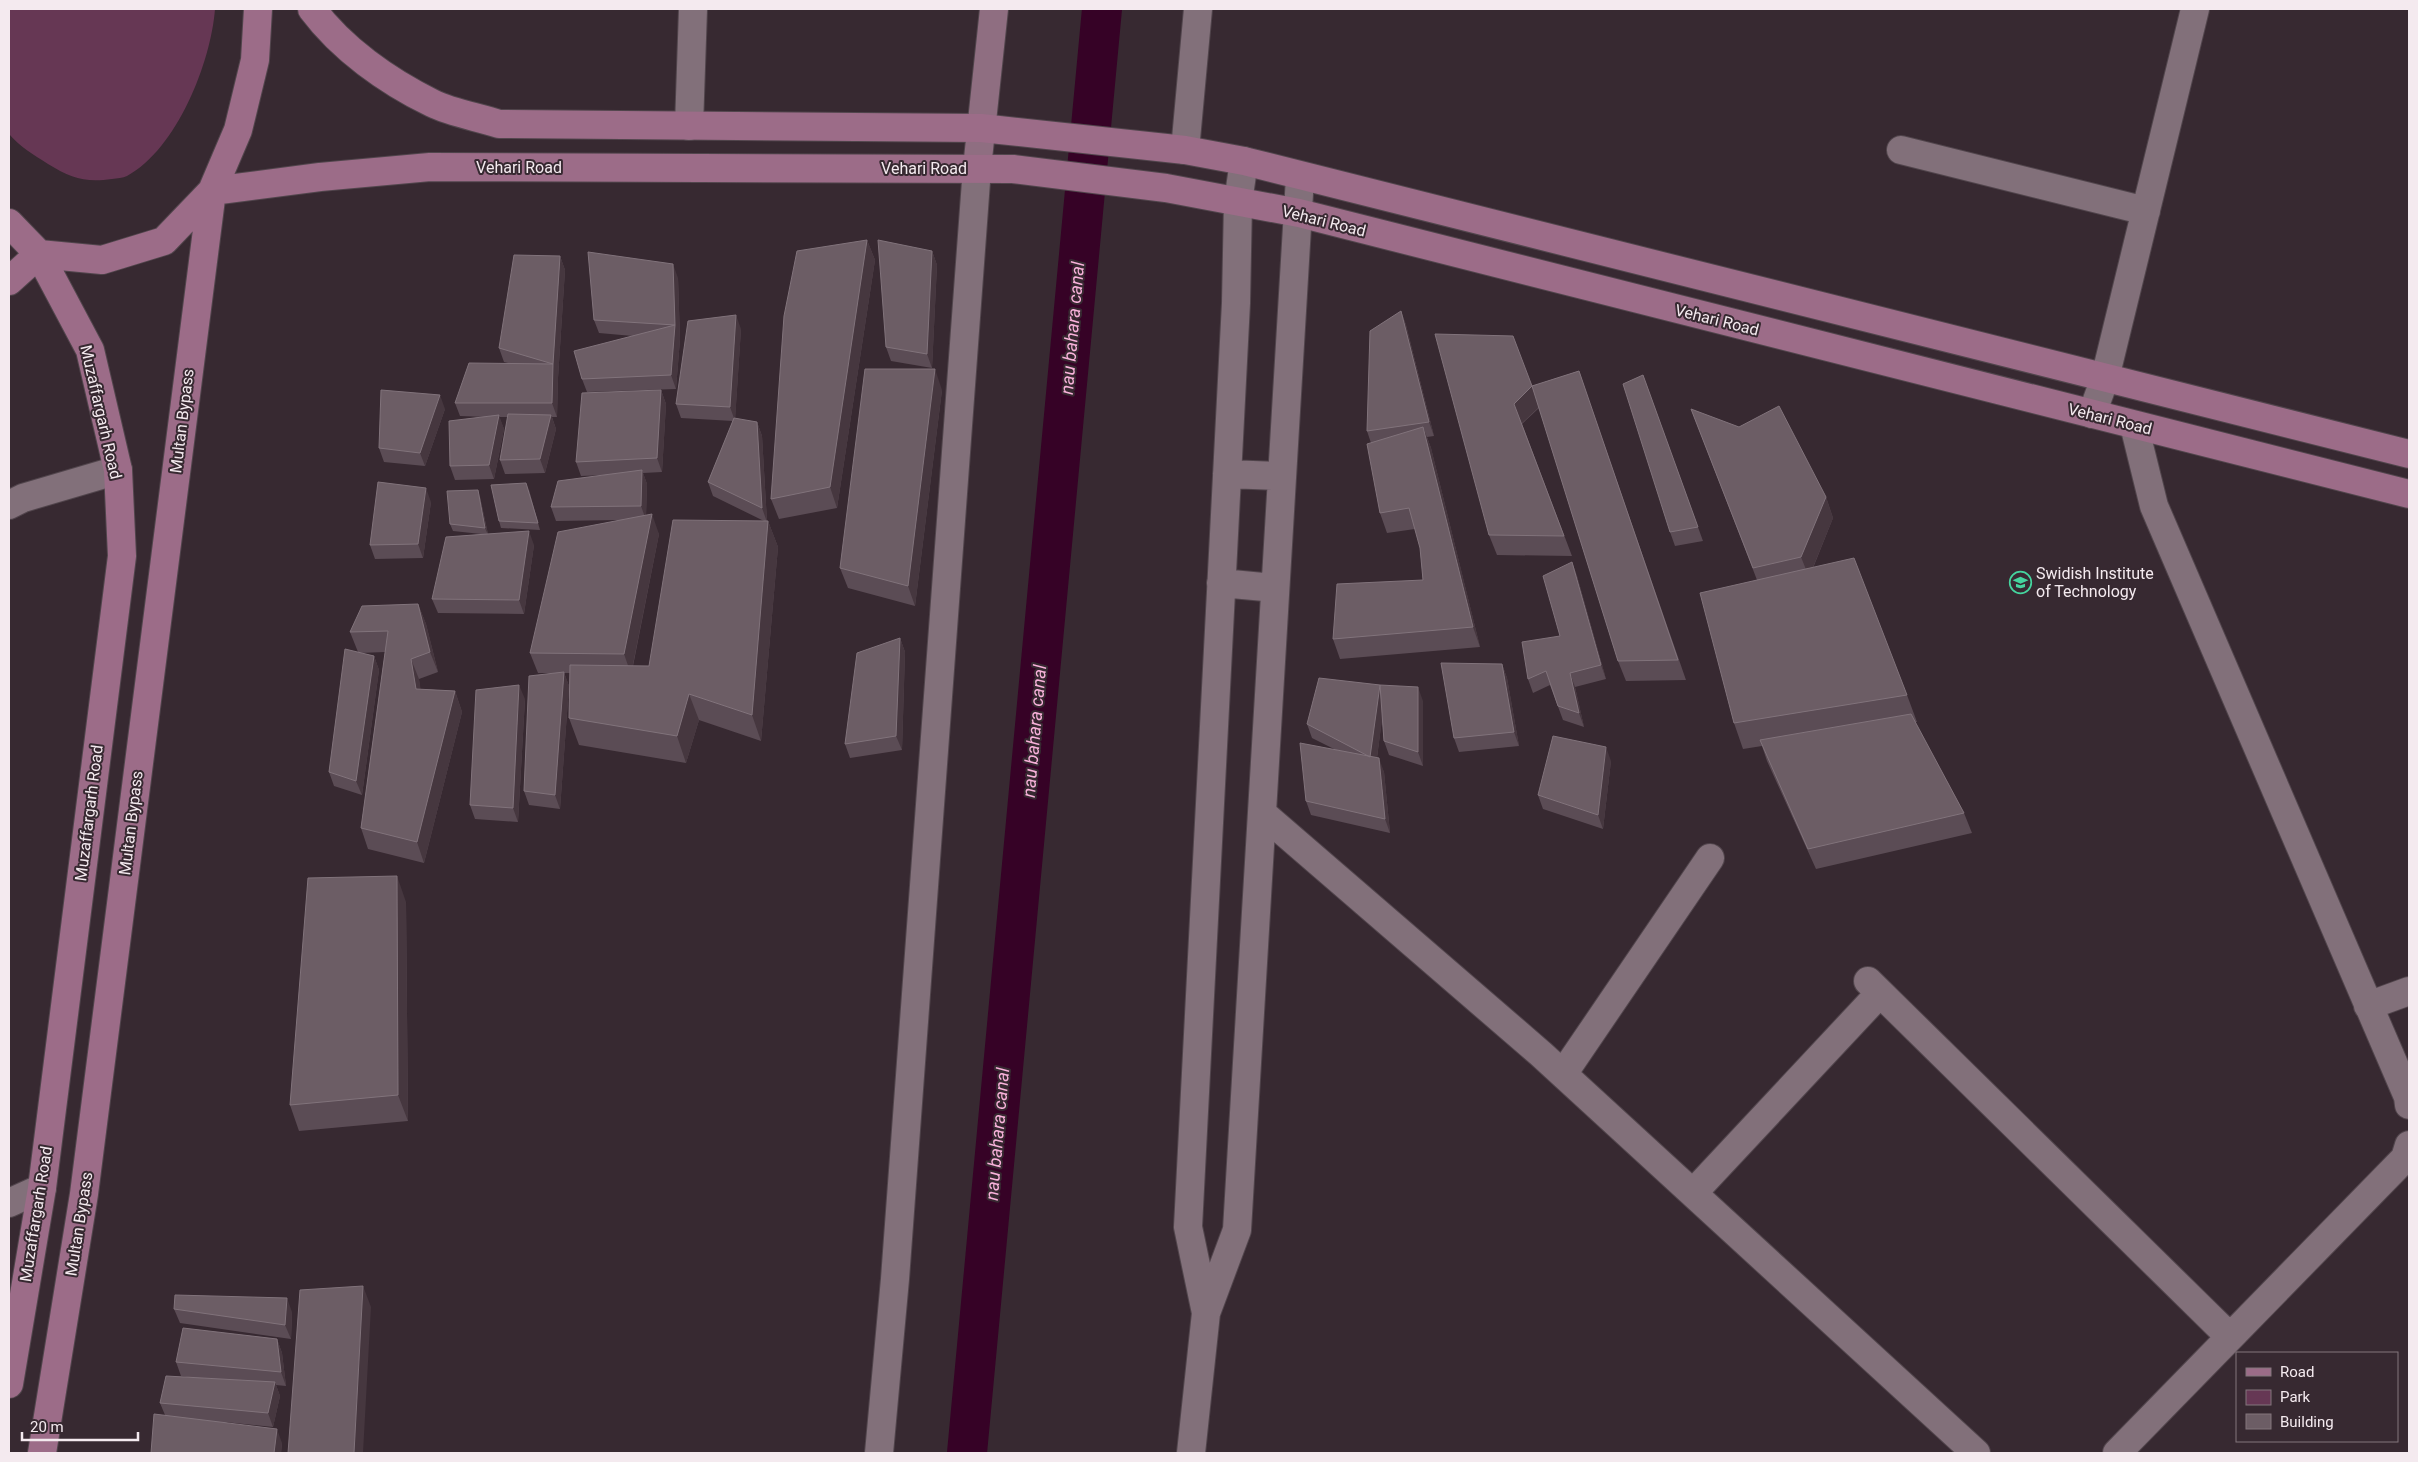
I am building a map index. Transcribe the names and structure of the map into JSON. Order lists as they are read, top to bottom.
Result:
{
  "streets": {
    "main road": ["Vehari Road", "Muzaffargarh Road", "Multan Bypass"]
  },
  "crossings": [
    ["Vehari Road", "Multan Bypass"]
  ],
  "water": ["nau bahara canal"],
  "places": {
    "school or university": ["Swidish Institute of Technology"]
  },
  "legend": ["Road", "Park", "Building"],
  "scale_bar": "20 m"
}
